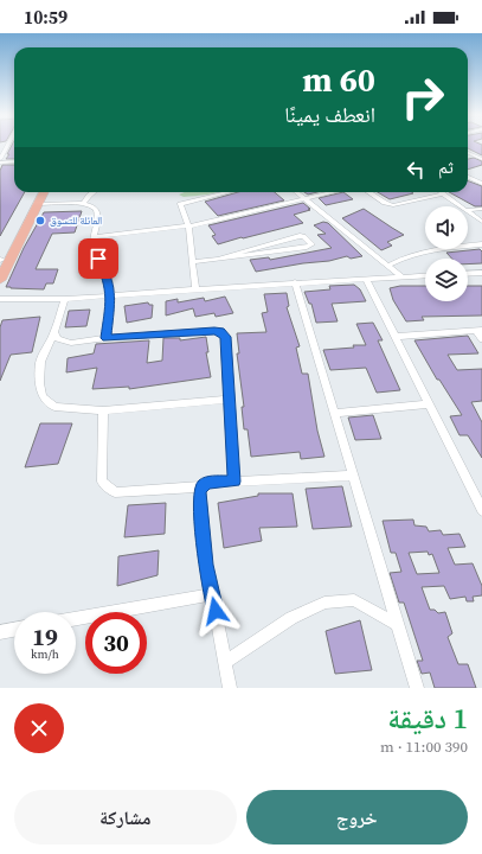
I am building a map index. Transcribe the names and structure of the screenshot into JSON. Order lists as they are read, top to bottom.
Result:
{
  "places": ["العائلة للتسوق"],
  "page": {
    "status": "10:59",
    "turn": ["60 m", "انعطف يمينًا"],
    "then": "ثم",
    "speed": "19 km/h",
    "limit": "30",
    "heading": ["1 دقيقة", "390 m · 11:00"],
    "buttons": ["خروج", "مشاركة"]
  }
}
